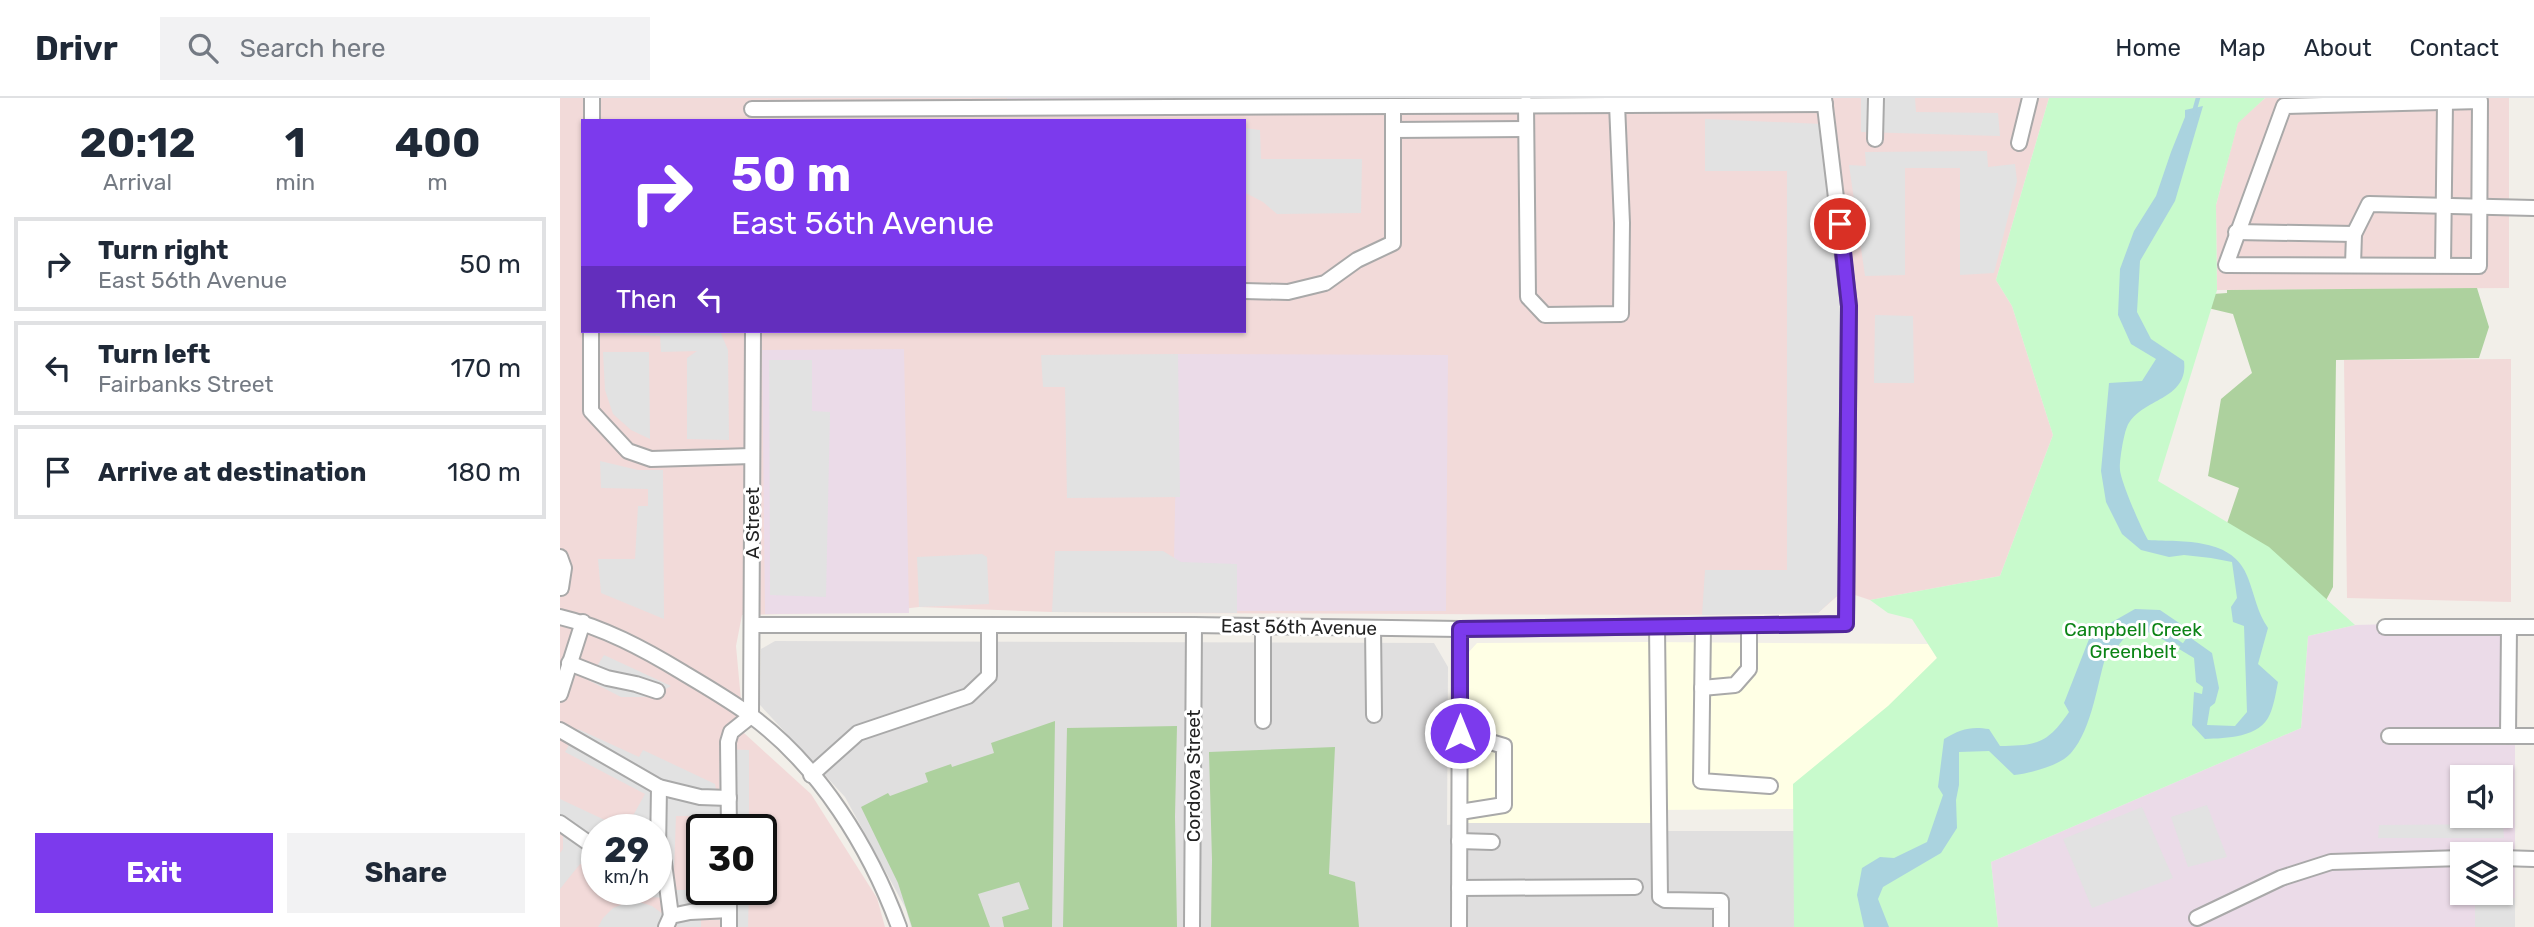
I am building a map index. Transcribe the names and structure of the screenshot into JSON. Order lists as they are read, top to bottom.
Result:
{
  "streets": {
    "street": ["A Street", "East 56th Avenue", "Cordova Street"]
  },
  "crossings": [
    ["A Street", "East 56th Avenue"],
    ["East 56th Avenue", "Cordova Street"]
  ],
  "parks": ["Campbell Creek Greenbelt"],
  "page": {
    "header": "Drivr",
    "search": "Search here",
    "nav": [
      "Home",
      "Map",
      "About",
      "Contact"
    ],
    "eta": [
      "20:12",
      "Arrival",
      "1",
      "min",
      "400",
      "m"
    ],
    "turn": ["50 m", "East 56th Avenue"],
    "list": [
      {
        "name": "Turn right",
        "note": "East 56th Avenue",
        "value": "50 m"
      },
      {
        "name": "Turn left",
        "note": "Fairbanks Street",
        "value": "170 m"
      },
      {
        "name": "Arrive at destination",
        "value": "180 m"
      }
    ],
    "then": "Then",
    "speed": "29 km/h",
    "limit": "30",
    "buttons": ["Exit", "Share"]
  }
}
